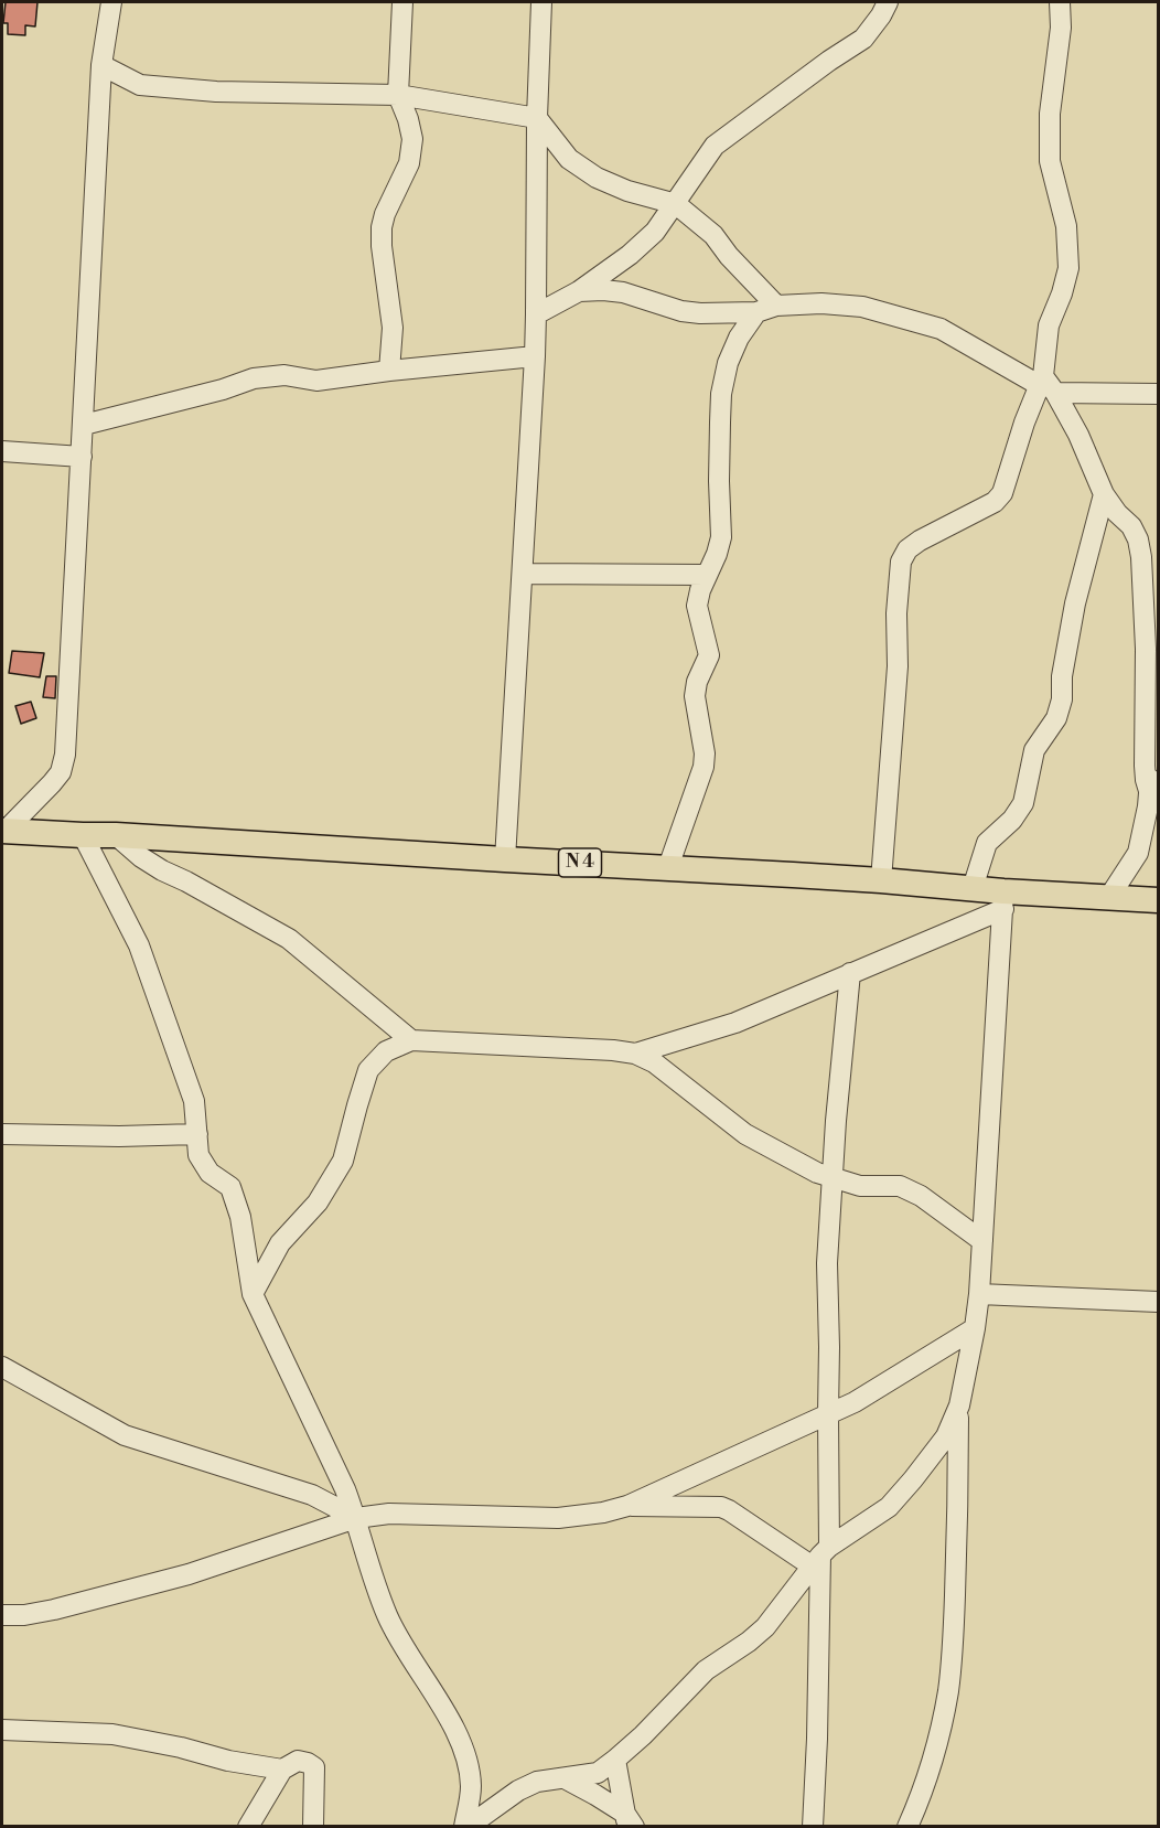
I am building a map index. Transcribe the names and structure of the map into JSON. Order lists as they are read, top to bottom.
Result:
{
  "streets": {
    "main road": ["N 4"]
  }
}
